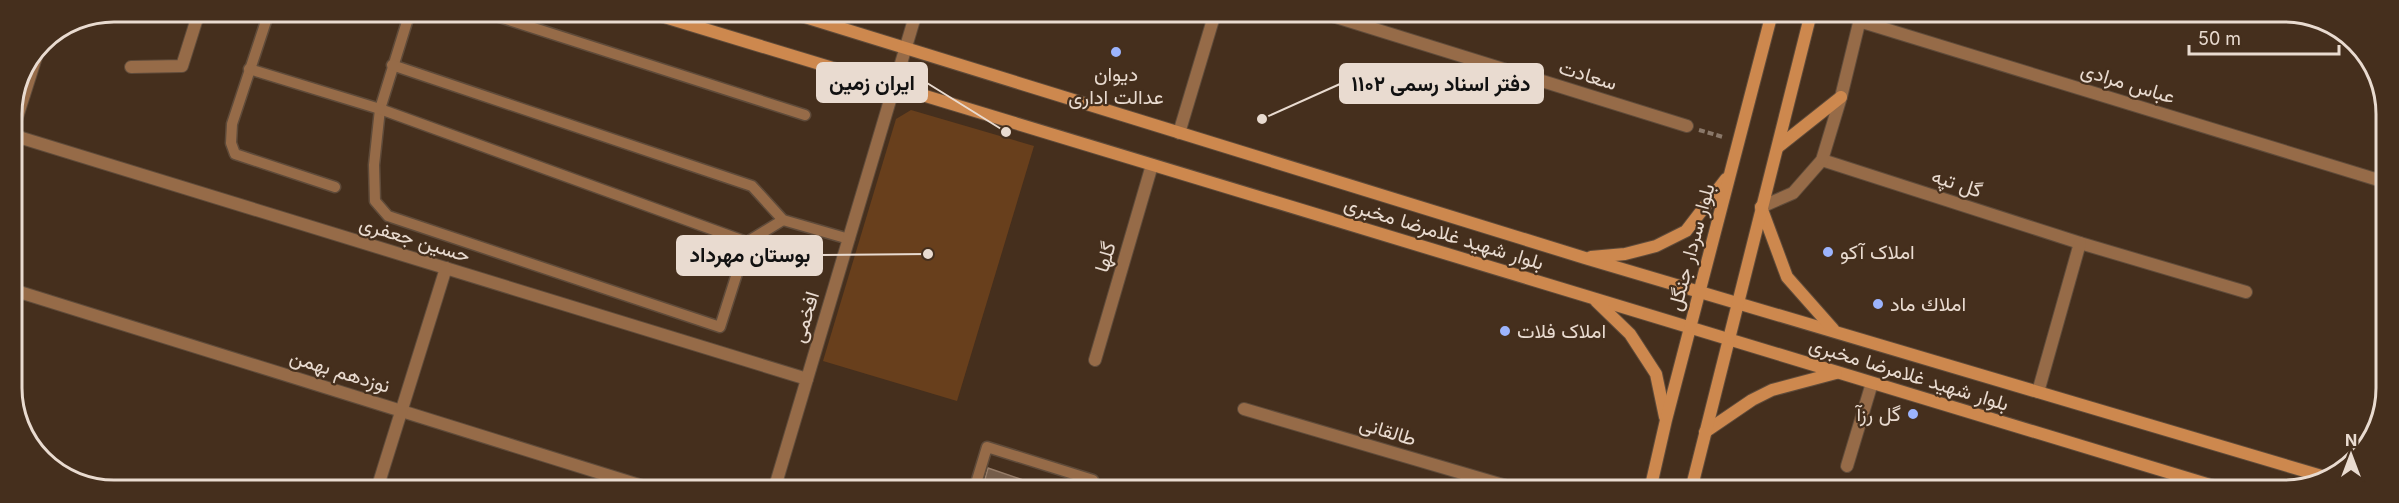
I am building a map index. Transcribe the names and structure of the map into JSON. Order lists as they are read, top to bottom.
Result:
{
  "streets": {
    "main road": ["بلوار شهید غلامرضا مخبری", "بلوار سردار جنگل"],
    "street": [
      "سعادت",
      "عباس مرادی",
      "گل تپه",
      "حسین جعفری",
      "گلها",
      "افخمی",
      "نوزدهم بهمن",
      "طالقانی"
    ]
  },
  "crossings": [
    ["بلوار شهید غلامرضا مخبری", "بلوار سردار جنگل"],
    ["بلوار شهید غلامرضا مخبری", "گلها"],
    ["بلوار شهید غلامرضا مخبری", "افخمی"],
    ["حسین جعفری", "افخمی"]
  ],
  "places": [
    "دیوان عدالت اداری",
    "دفتر اسناد رسمی ۱۱۰۲",
    "ایران زمین",
    "املاک آکو",
    "بوستان مهرداد",
    "املاك ماد",
    "املاک فلات",
    "گل رزآ"
  ],
  "scale_bar": "50 m",
  "north": "top"
}
